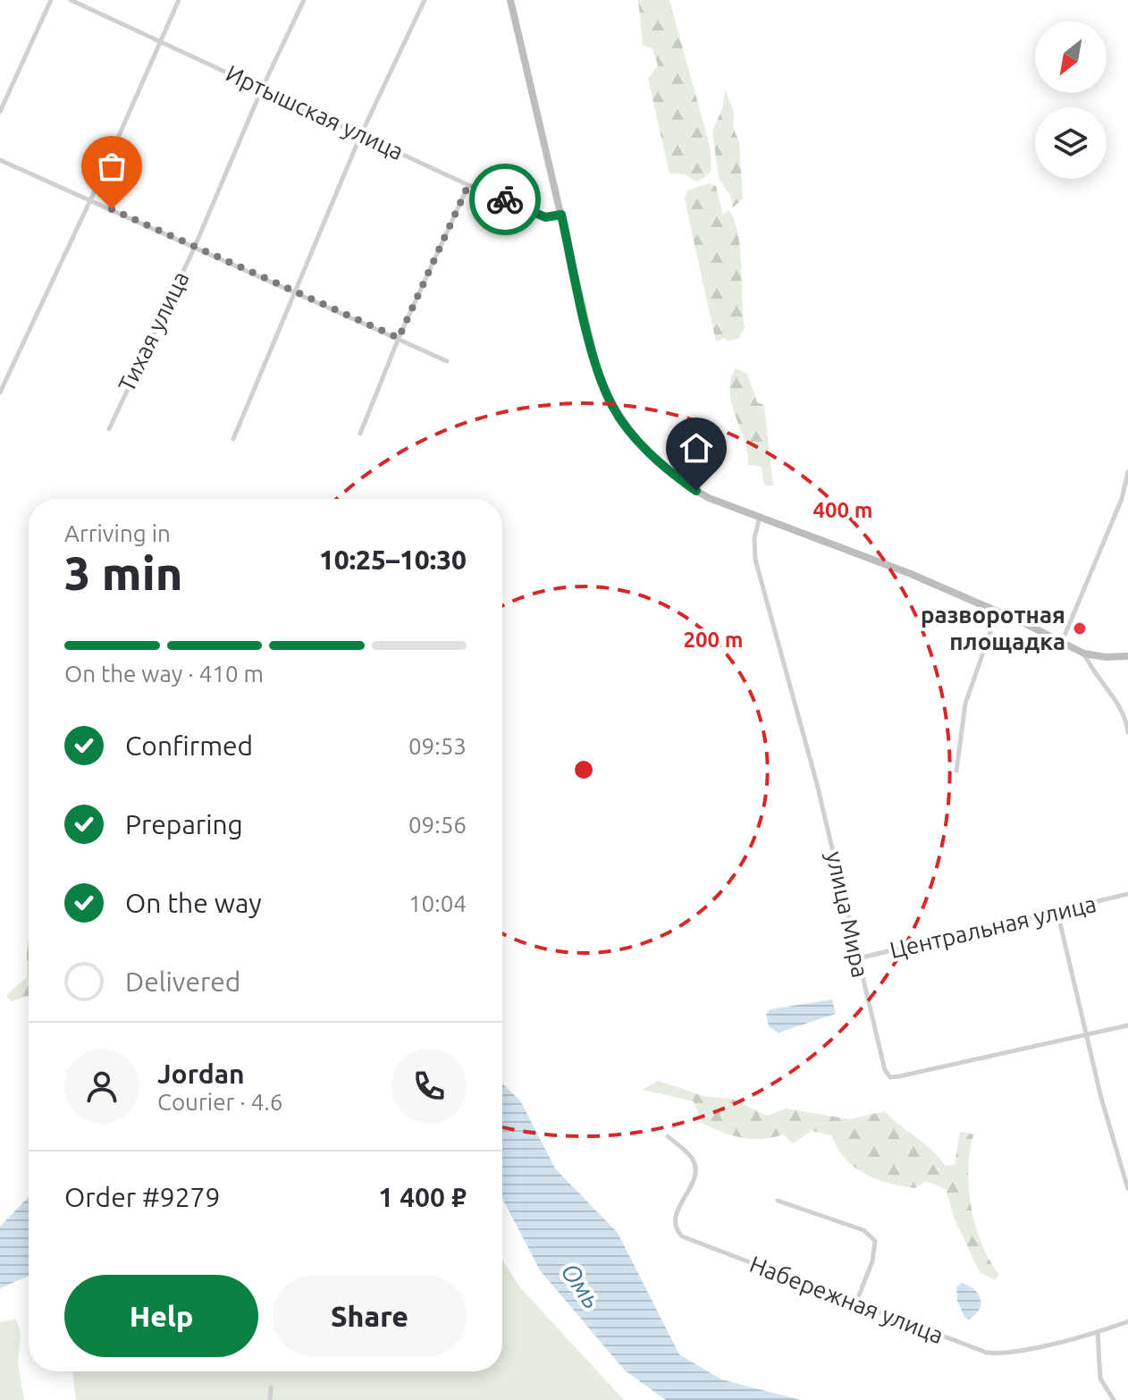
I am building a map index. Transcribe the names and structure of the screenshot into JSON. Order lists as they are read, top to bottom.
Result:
{
  "streets": {
    "street": [
      "Иртышская улица",
      "Тихая улица",
      "улица Мира",
      "Центральная улица",
      "Набережная улица"
    ]
  },
  "crossings": [
    ["Иртышская улица", "Тихая улица"],
    ["улица Мира", "Центральная улица"]
  ],
  "water": ["Омь"],
  "places": ["разворотная площадка"],
  "north": "bottom left",
  "page": {
    "heading": ["3 min", "Arriving in", "10:25–10:30"],
    "panel": [
      "Jordan",
      "Courier · 4.6",
      "Order #9279",
      "1 400 ₽"
    ],
    "bar": "On the way · 410 m",
    "list": [
      ["Confirmed", "09:53"],
      ["Preparing", "09:56"],
      ["On the way", "10:04"],
      "Delivered"
    ],
    "buttons": ["Help", "Share"]
  },
  "rings": ["400 m", "200 m"]
}
